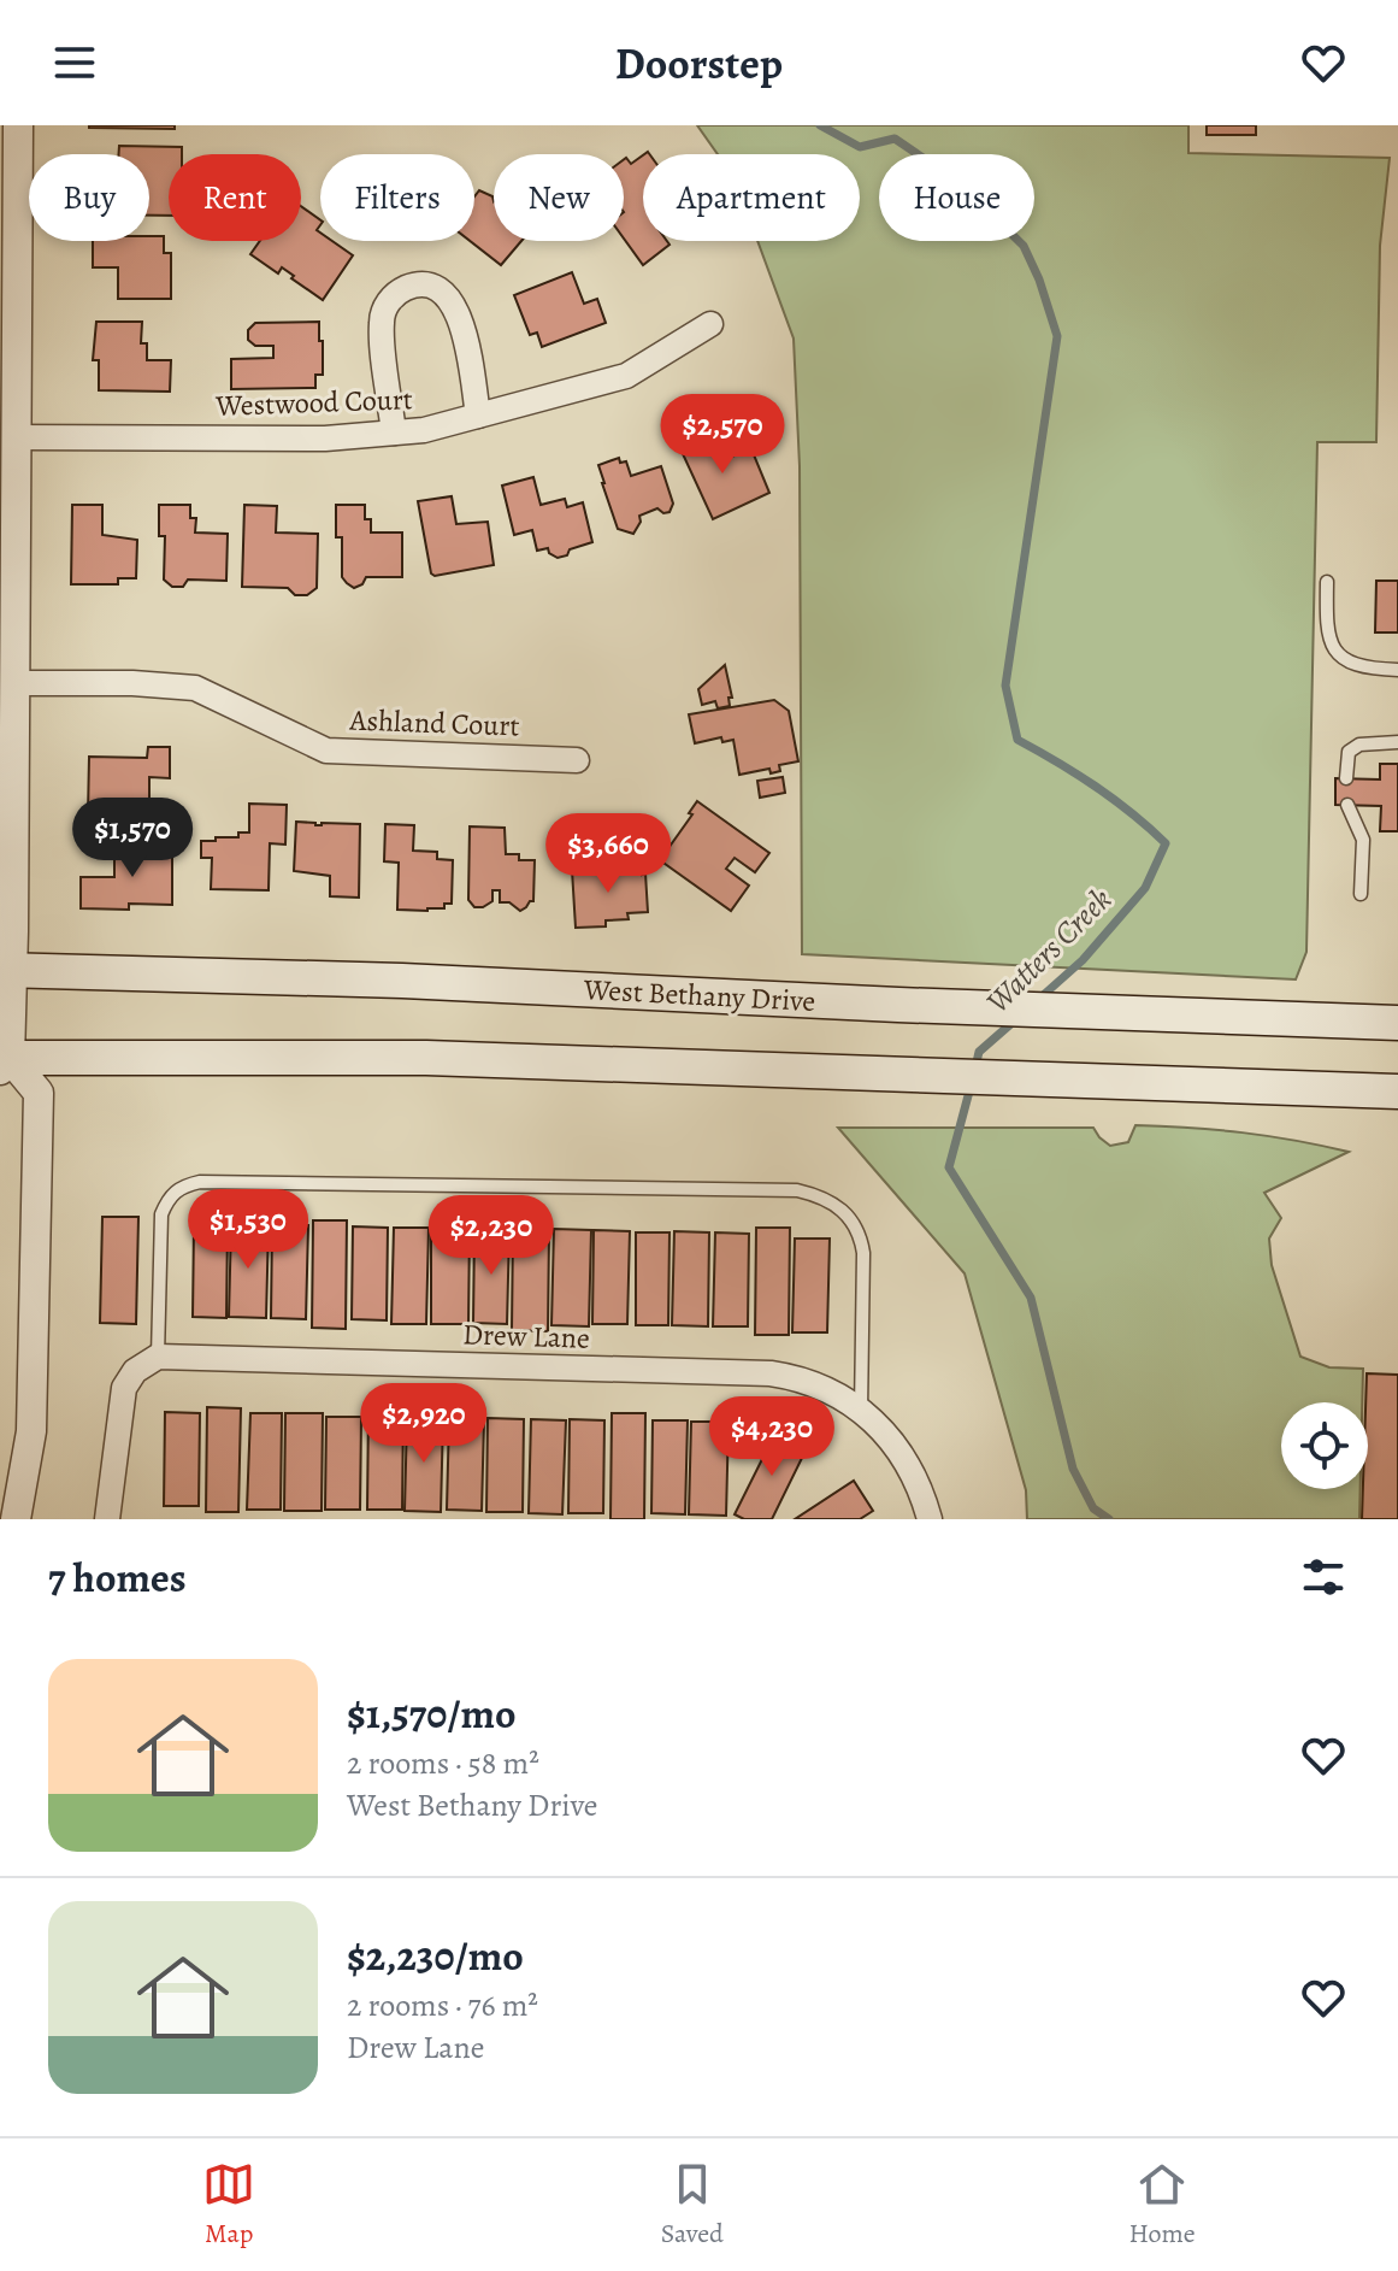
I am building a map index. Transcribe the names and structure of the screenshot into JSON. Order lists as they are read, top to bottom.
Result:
{
  "streets": {
    "main road": ["West Bethany Drive"],
    "street": ["Westwood Court", "Ashland Court", "Drew Lane"]
  },
  "water": ["Watters Creek"],
  "page": {
    "header": "Doorstep",
    "chip": [
      "Buy",
      "Rent",
      "Filters",
      "New",
      "Apartment",
      "House"
    ],
    "price": [
      "$2,570",
      "$1,570",
      "$3,660",
      "$1,530",
      "$2,230",
      "$2,920",
      "$4,230"
    ],
    "heading": "7 homes",
    "list": [
      {
        "name": "$1,570/mo",
        "note": "2 rooms · 58 m² · West Bethany Drive"
      },
      {
        "name": "$2,230/mo",
        "note": "2 rooms · 76 m² · Drew Lane"
      }
    ],
    "tabs": ["Map", "Saved", "Home"]
  }
}
